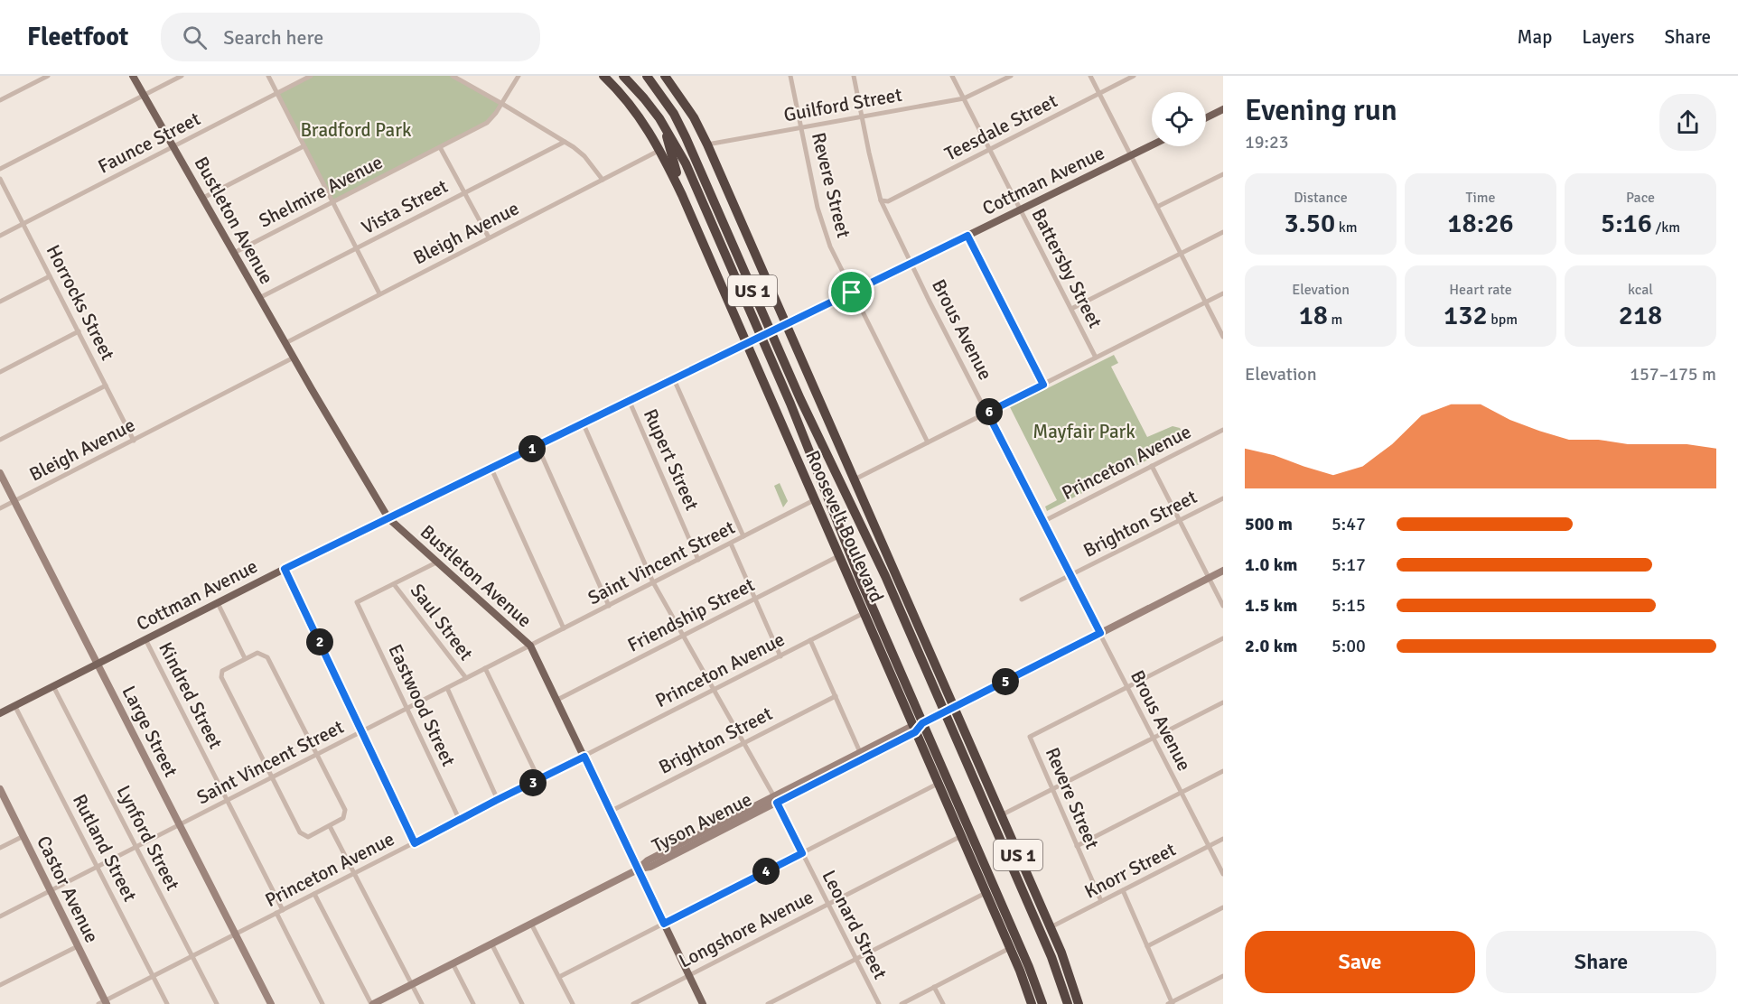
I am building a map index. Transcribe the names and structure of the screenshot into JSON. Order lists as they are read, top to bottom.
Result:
{
  "streets": {
    "highway": ["US 1", "Roosevelt Boulevard"],
    "main road": ["Cottman Avenue", "Bustleton Avenue"],
    "street": [
      "Guilford Street",
      "Teesdale Street",
      "Faunce Street",
      "Revere Street",
      "Shelmire Avenue",
      "Vista Street",
      "Bleigh Avenue",
      "Battersby Street",
      "Horrocks Street",
      "Brous Avenue",
      "Rupert Street",
      "Princeton Avenue",
      "Brighton Street",
      "Saint Vincent Street",
      "Friendship Street",
      "Saul Street",
      "Kindred Street",
      "Eastwood Street",
      "Large Street",
      "Tyson Avenue",
      "Lynford Street",
      "Rutland Street",
      "Knorr Street",
      "Castor Avenue",
      "Leonard Street",
      "Longshore Avenue"
    ]
  },
  "crossings": [
    ["Guilford Street", "Revere Street"],
    ["Guilford Street", "Battersby Street"],
    ["Guilford Street", "Brous Avenue"],
    ["Guilford Street", "Roosevelt Boulevard"],
    ["Teesdale Street", "Battersby Street"],
    ["Teesdale Street", "Brous Avenue"],
    ["Faunce Street", "Bustleton Avenue"],
    ["Faunce Street", "Horrocks Street"],
    ["Cottman Avenue", "Revere Street"],
    ["Cottman Avenue", "Bustleton Avenue"],
    ["Cottman Avenue", "Battersby Street"],
    ["Cottman Avenue", "Brous Avenue"],
    ["Cottman Avenue", "Rupert Street"],
    ["Cottman Avenue", "Roosevelt Boulevard"],
    ["Cottman Avenue", "Kindred Street"],
    ["Cottman Avenue", "Large Street"],
    ["Cottman Avenue", "Lynford Street"],
    ["Cottman Avenue", "Rutland Street"],
    ["Cottman Avenue", "Leonard Street"],
    ["Revere Street", "Brous Avenue"],
    ["Revere Street", "Knorr Street"],
    ["Shelmire Avenue", "Bustleton Avenue"],
    ["Vista Street", "Bustleton Avenue"],
    ["Bustleton Avenue", "Bleigh Avenue"],
    ["Bustleton Avenue", "Princeton Avenue"],
    ["Bustleton Avenue", "Brighton Street"],
    ["Bustleton Avenue", "Saint Vincent Street"],
    ["Bustleton Avenue", "Friendship Street"],
    ["Bustleton Avenue", "Tyson Avenue"],
    ["Bustleton Avenue", "Longshore Avenue"],
    ["Bleigh Avenue", "Horrocks Street"],
    ["Bleigh Avenue", "Roosevelt Boulevard"],
    ["Bleigh Avenue", "Large Street"],
    ["Brous Avenue", "Princeton Avenue"],
    ["Brous Avenue", "Brighton Street"],
    ["Brous Avenue", "Tyson Avenue"],
    ["Brous Avenue", "Knorr Street"],
    ["Rupert Street", "Saint Vincent Street"],
    ["Princeton Avenue", "Roosevelt Boulevard"],
    ["Princeton Avenue", "Saul Street"],
    ["Princeton Avenue", "Kindred Street"],
    ["Princeton Avenue", "Eastwood Street"],
    ["Princeton Avenue", "Large Street"],
    ["Princeton Avenue", "Lynford Street"],
    ["Princeton Avenue", "Rutland Street"],
    ["Princeton Avenue", "Castor Avenue"],
    ["Princeton Avenue", "Leonard Street"],
    ["Brighton Street", "Leonard Street"],
    ["Roosevelt Boulevard", "Saint Vincent Street"],
    ["Roosevelt Boulevard", "Friendship Street"],
    ["Roosevelt Boulevard", "Tyson Avenue"],
    ["Roosevelt Boulevard", "Knorr Street"],
    ["Roosevelt Boulevard", "Longshore Avenue"],
    ["Saint Vincent Street", "Saul Street"],
    ["Saint Vincent Street", "Kindred Street"],
    ["Saint Vincent Street", "Eastwood Street"],
    ["Saint Vincent Street", "Large Street"],
    ["Saint Vincent Street", "Lynford Street"],
    ["Saint Vincent Street", "Rutland Street"],
    ["Saint Vincent Street", "Castor Avenue"],
    ["Saint Vincent Street", "Leonard Street"],
    ["Friendship Street", "Leonard Street"],
    ["Saul Street", "Eastwood Street"],
    ["Tyson Avenue", "Leonard Street"],
    ["Leonard Street", "Longshore Avenue"]
  ],
  "parks": ["Bradford Park", "Mayfair Park"],
  "page": {
    "header": "Fleetfoot",
    "search": "Search here",
    "nav": ["Map", "Layers", "Share"],
    "heading": ["Evening run", "19:23"],
    "stats": [
      ["Distance", "3.50 km"],
      ["Time", "18:26"],
      ["Pace", "5:16 /km"],
      ["Elevation", "18 m"],
      ["Heart rate", "132 bpm"],
      ["kcal", "218"]
    ],
    "chart": ["Elevation", "157–175 m"],
    "pins": [
      "6",
      "1",
      "2",
      "5",
      "3",
      "4"
    ],
    "list": [
      {
        "name": "500 m",
        "note": "5:47"
      },
      {
        "name": "1.0 km",
        "note": "5:17"
      },
      {
        "name": "1.5 km",
        "note": "5:15"
      },
      {
        "name": "2.0 km",
        "note": "5:00"
      }
    ],
    "buttons": ["Save", "Share"]
  }
}
